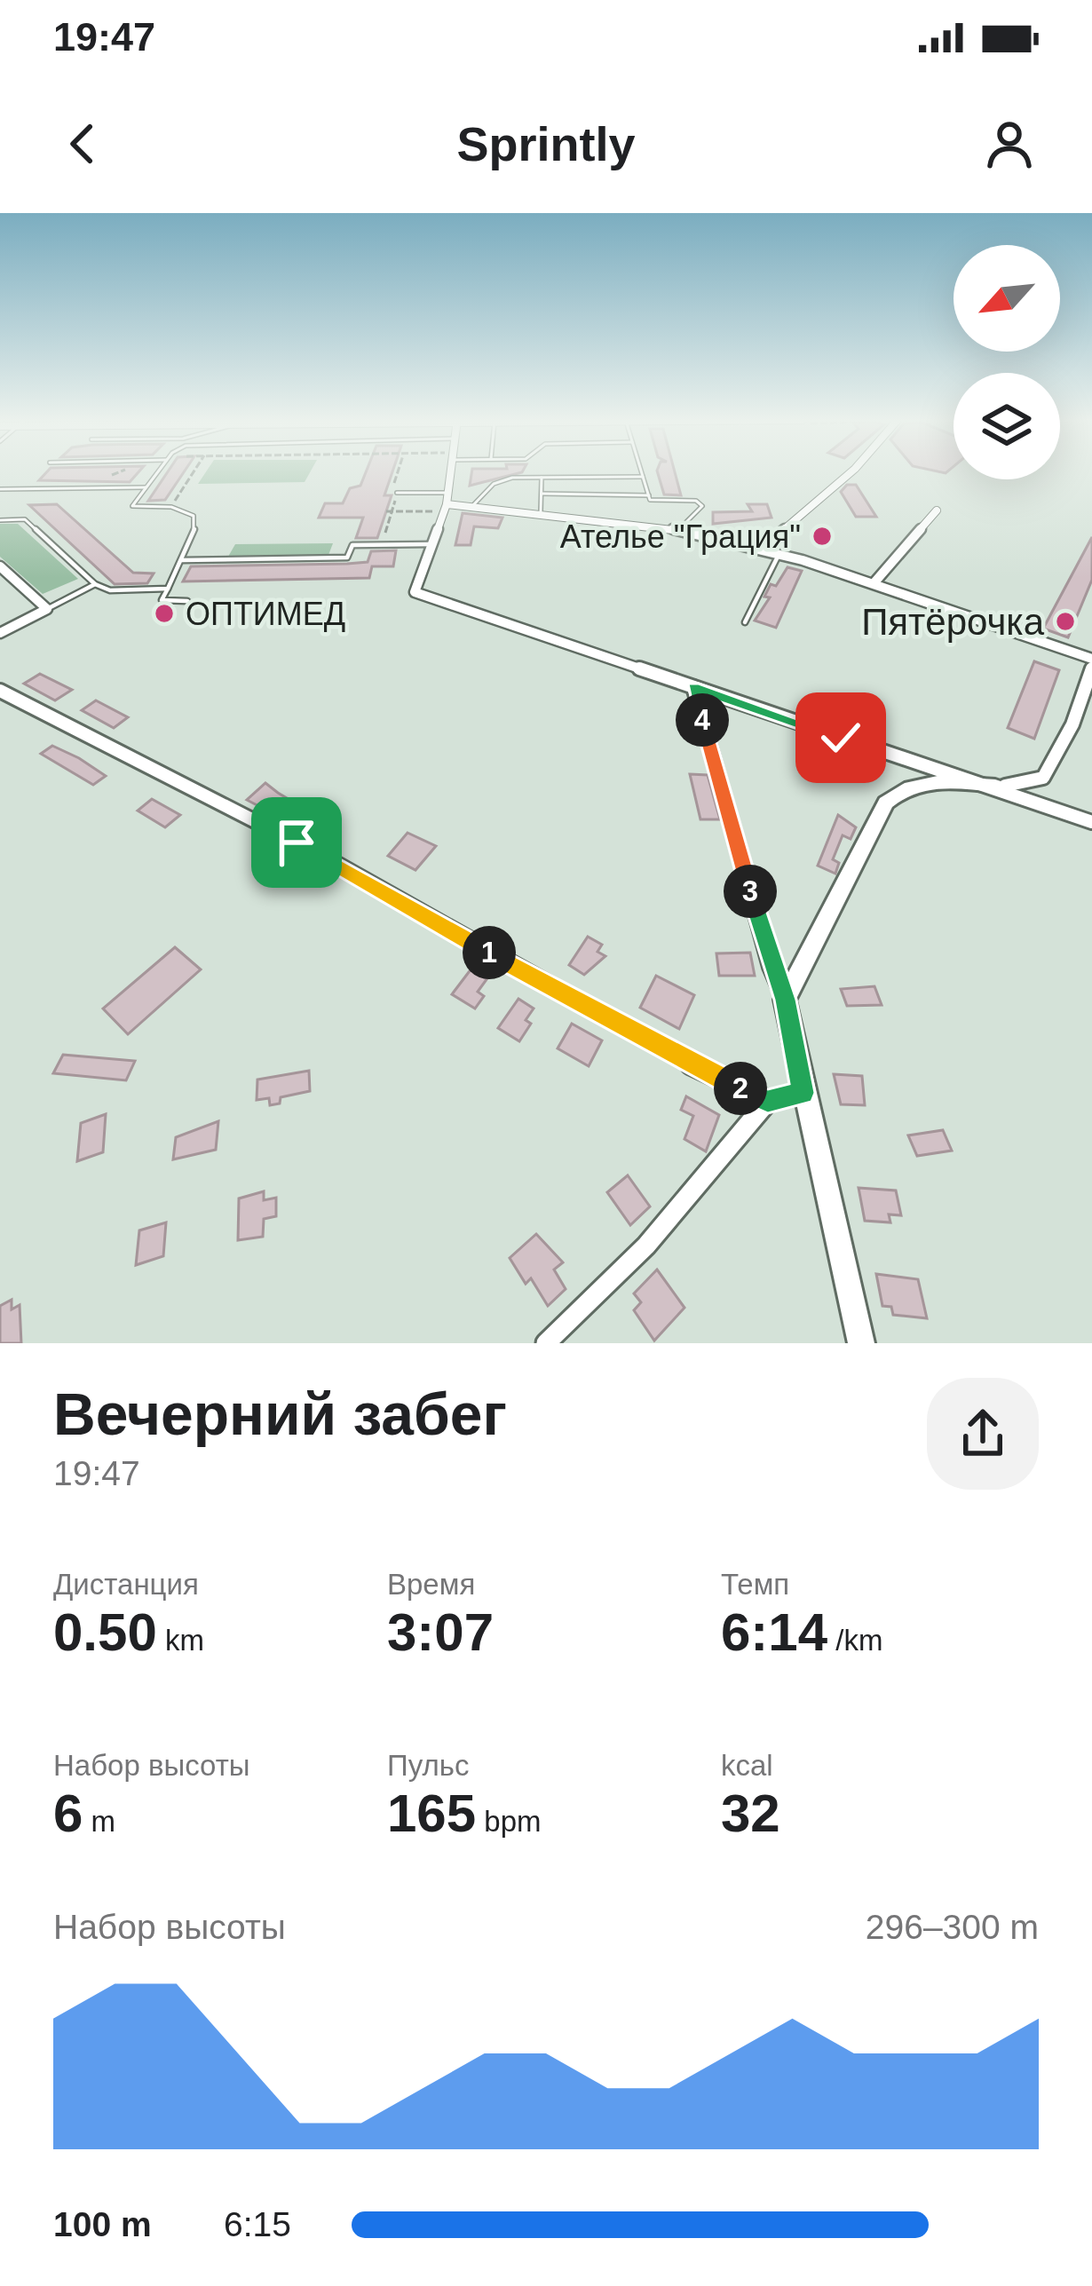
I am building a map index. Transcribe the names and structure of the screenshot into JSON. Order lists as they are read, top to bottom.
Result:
{
  "places": ["Ателье \"Грация\"", "ОПТИМЕД", "Пятёрочка"],
  "north": "bottom left",
  "page": {
    "status": "19:47",
    "header": "Sprintly",
    "pins": [
      "4",
      "3",
      "1",
      "2"
    ],
    "heading": ["Вечерний забег", "19:47"],
    "stats": [
      ["Дистанция", "0.50 km"],
      ["Время", "3:07"],
      ["Темп", "6:14 /km"],
      ["Набор высоты", "6 m"],
      ["Пульс", "165 bpm"],
      ["kcal", "32"]
    ],
    "chart": ["Набор высоты", "296–300 m"],
    "list": [
      {
        "name": "100 m",
        "note": "6:15"
      }
    ]
  }
}
